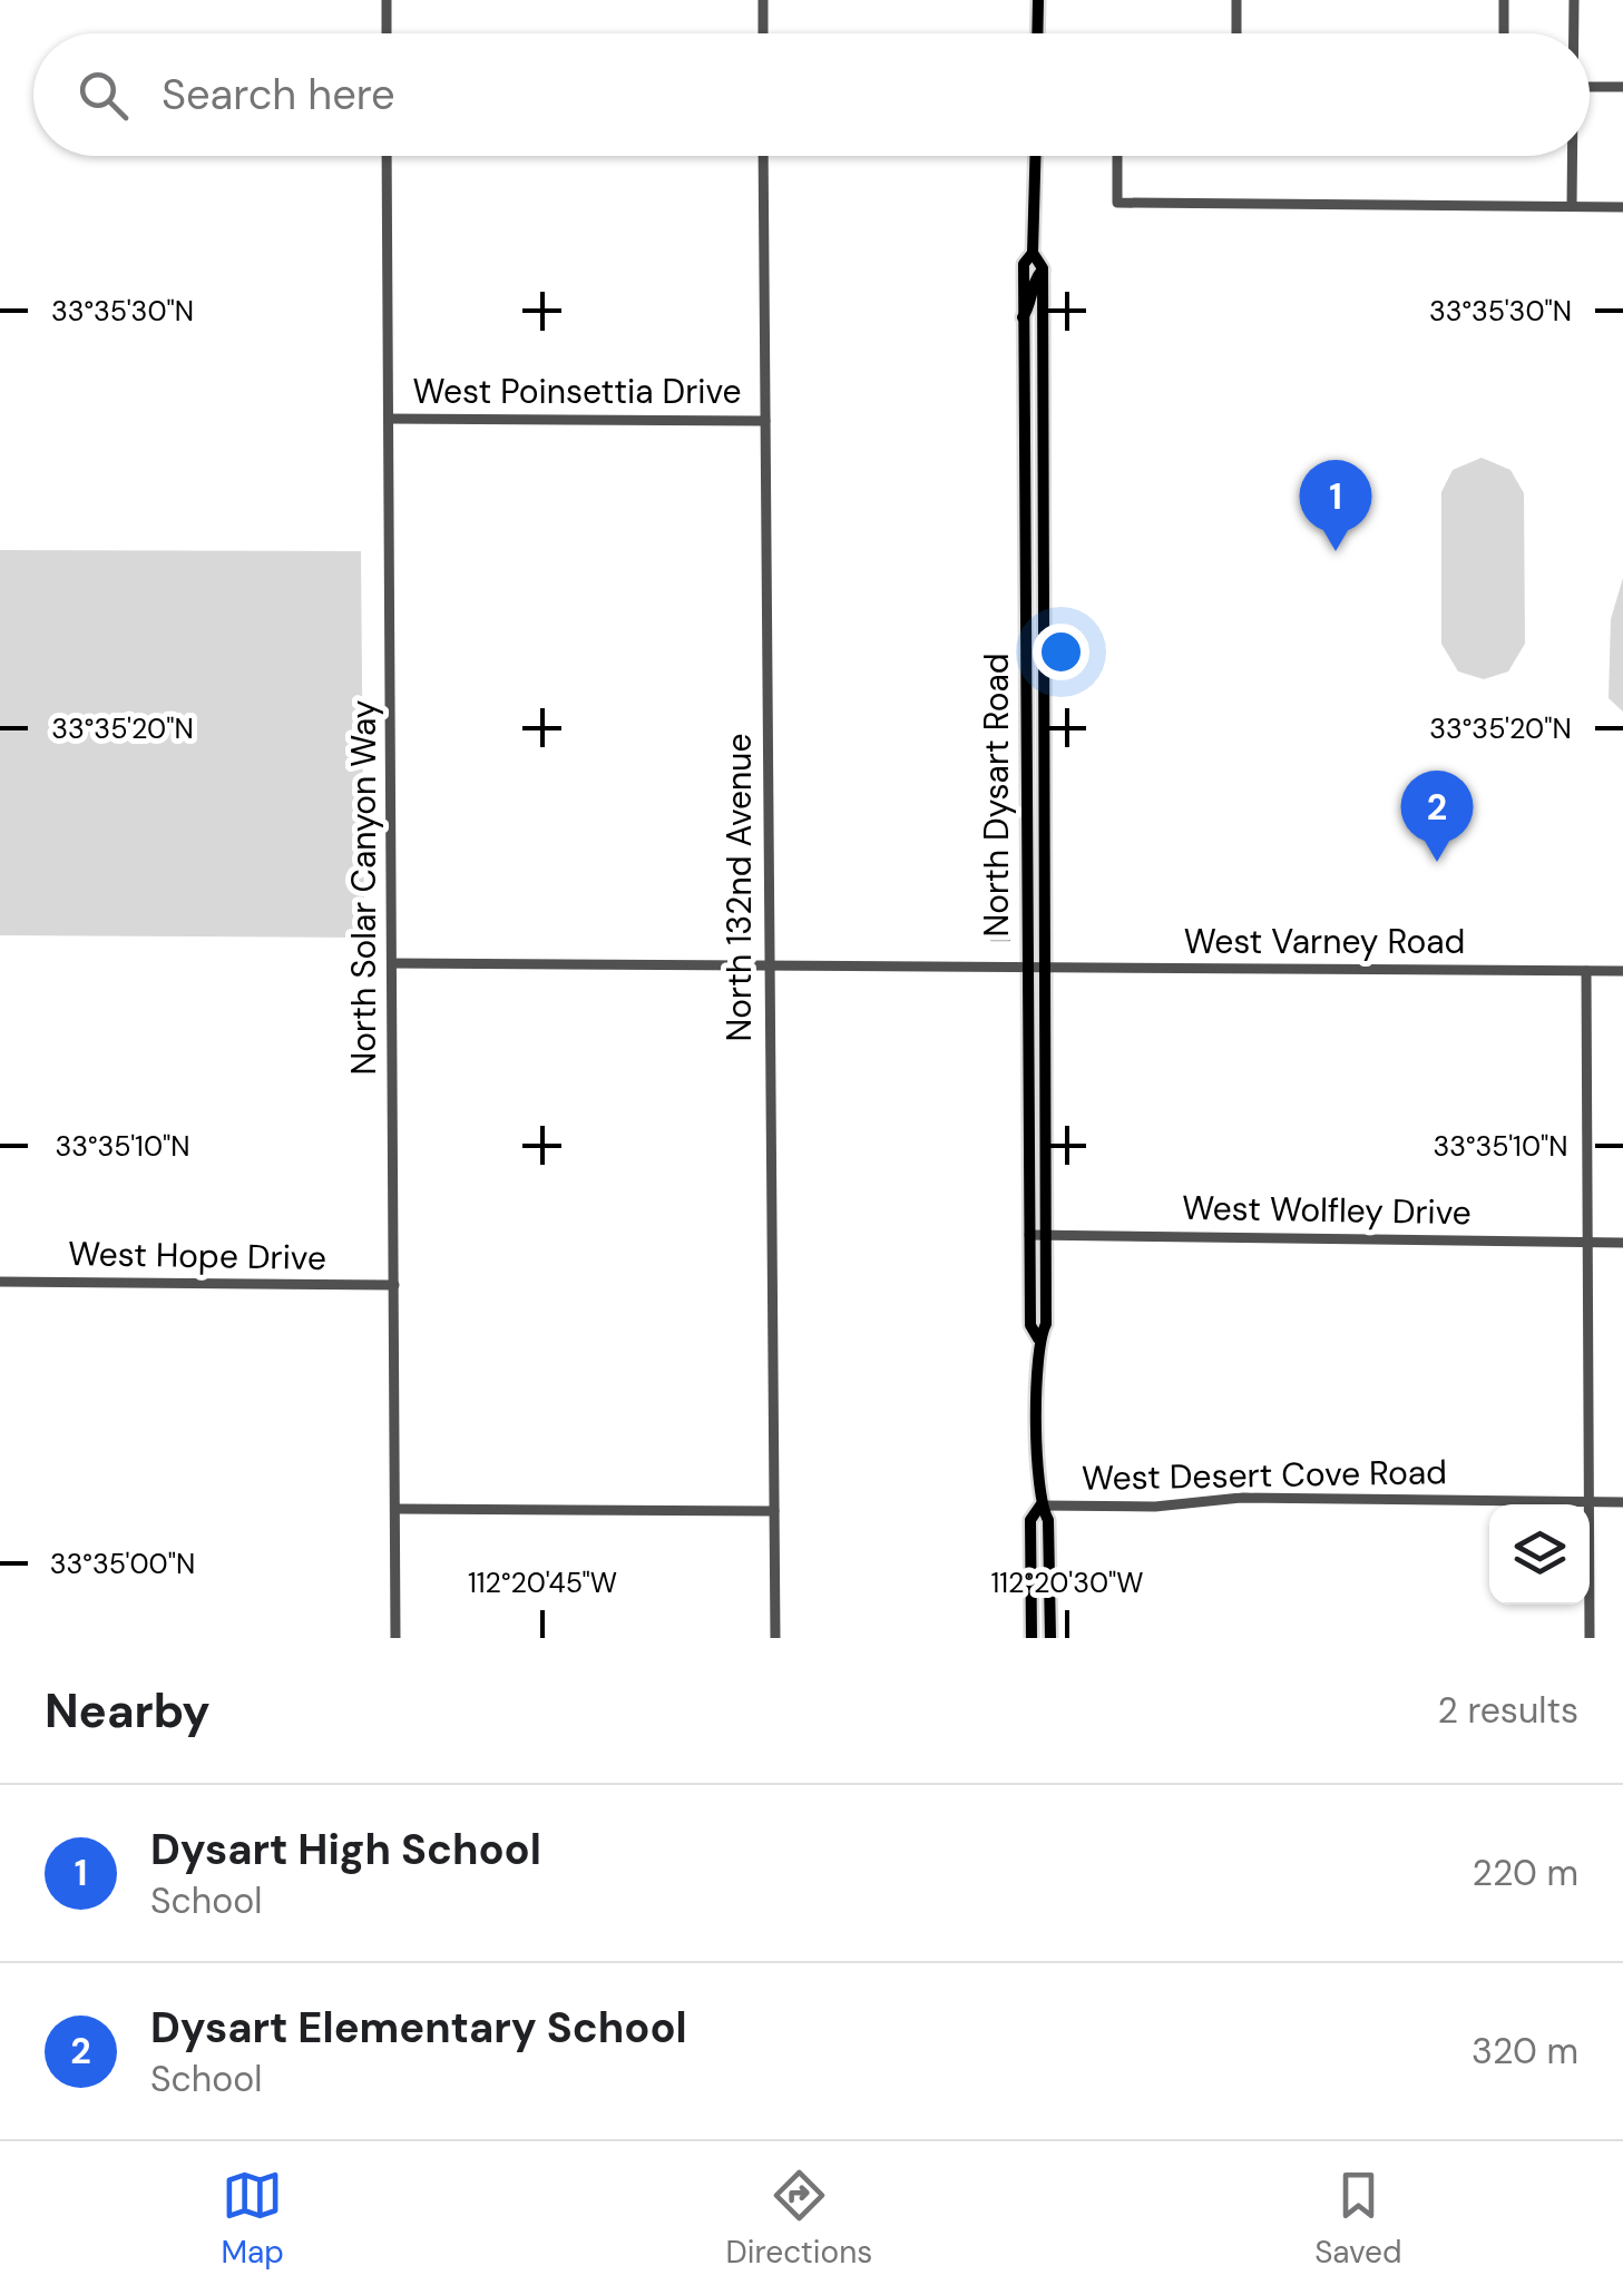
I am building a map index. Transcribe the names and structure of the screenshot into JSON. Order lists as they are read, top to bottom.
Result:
{
  "streets": {
    "main road": ["North Dysart Road"],
    "street": [
      "West Poinsettia Drive",
      "North Solar Canyon Way",
      "North 132nd Avenue",
      "West Varney Road",
      "West Wolfley Drive",
      "West Hope Drive",
      "West Desert Cove Road"
    ]
  },
  "crossings": [
    ["West Poinsettia Drive", "North Solar Canyon Way"],
    ["West Poinsettia Drive", "North 132nd Avenue"],
    ["North Dysart Road", "West Varney Road"],
    ["North Dysart Road", "West Wolfley Drive"],
    ["North Dysart Road", "West Desert Cove Road"],
    ["North Solar Canyon Way", "West Varney Road"],
    ["North Solar Canyon Way", "West Hope Drive"],
    ["North 132nd Avenue", "West Varney Road"]
  ],
  "page": {
    "search": "Search here",
    "pins": ["1", "2"],
    "heading": ["Nearby", "2 results"],
    "list": [
      {
        "mark": "1",
        "name": "Dysart High School",
        "note": "School",
        "value": "220 m"
      },
      {
        "mark": "2",
        "name": "Dysart Elementary School",
        "note": "School",
        "value": "320 m"
      }
    ],
    "nav": ["Map", "Directions", "Saved"]
  },
  "coordinates": [
    "33°35'30\"N",
    "33°35'20\"N",
    "33°35'10\"N",
    "33°35'00\"N",
    "112°20'45\"W",
    "112°20'30\"W"
  ]
}
